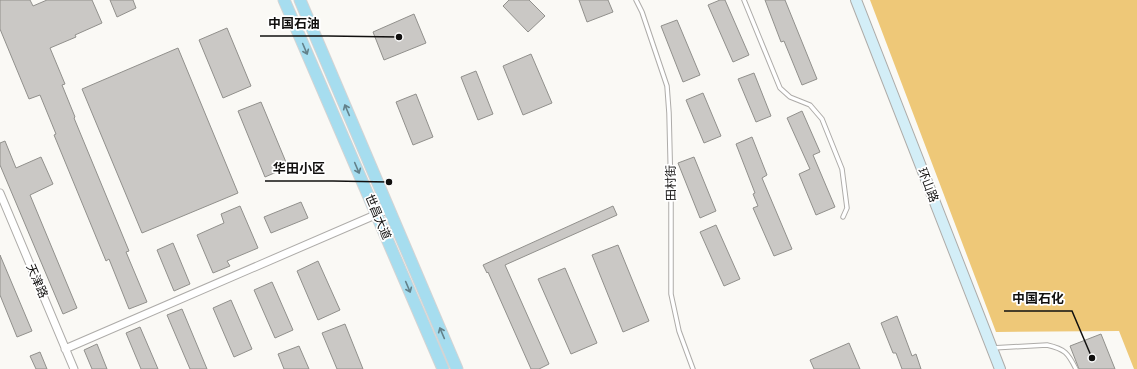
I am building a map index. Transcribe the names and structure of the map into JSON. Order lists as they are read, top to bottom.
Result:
{
  "streets": {
    "main road": ["环山路", "世昌大道"],
    "street": ["天津路"],
    "lane": ["田村街"]
  },
  "places": ["中国石油", "华田小区", "中国石化"]
}
